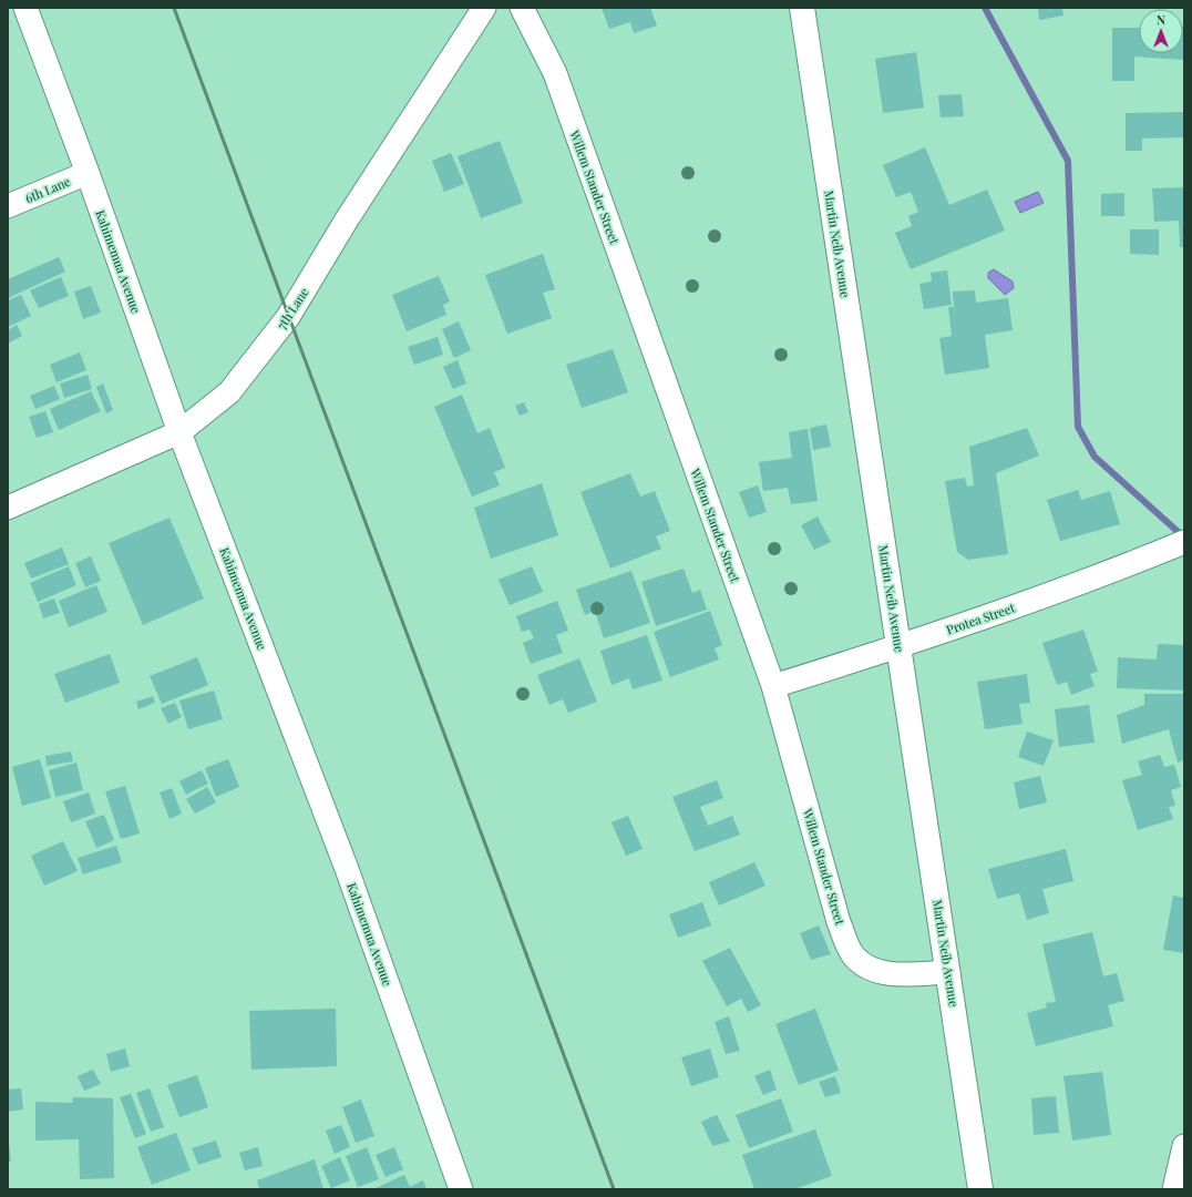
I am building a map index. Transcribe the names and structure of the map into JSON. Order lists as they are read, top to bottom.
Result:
{
  "streets": {
    "main road": ["Martin Neib Avenue"],
    "street": [
      "Willem Stander Street",
      "6th Lane",
      "Kahimemua Avenue",
      "7th Lane",
      "Protea Street"
    ]
  },
  "crossings": [
    ["Willem Stander Street", "Martin Neib Avenue"],
    ["Willem Stander Street", "Protea Street"],
    ["6th Lane", "Kahimemua Avenue"],
    ["Martin Neib Avenue", "Protea Street"],
    ["Kahimemua Avenue", "7th Lane"]
  ],
  "north": "top"
}
